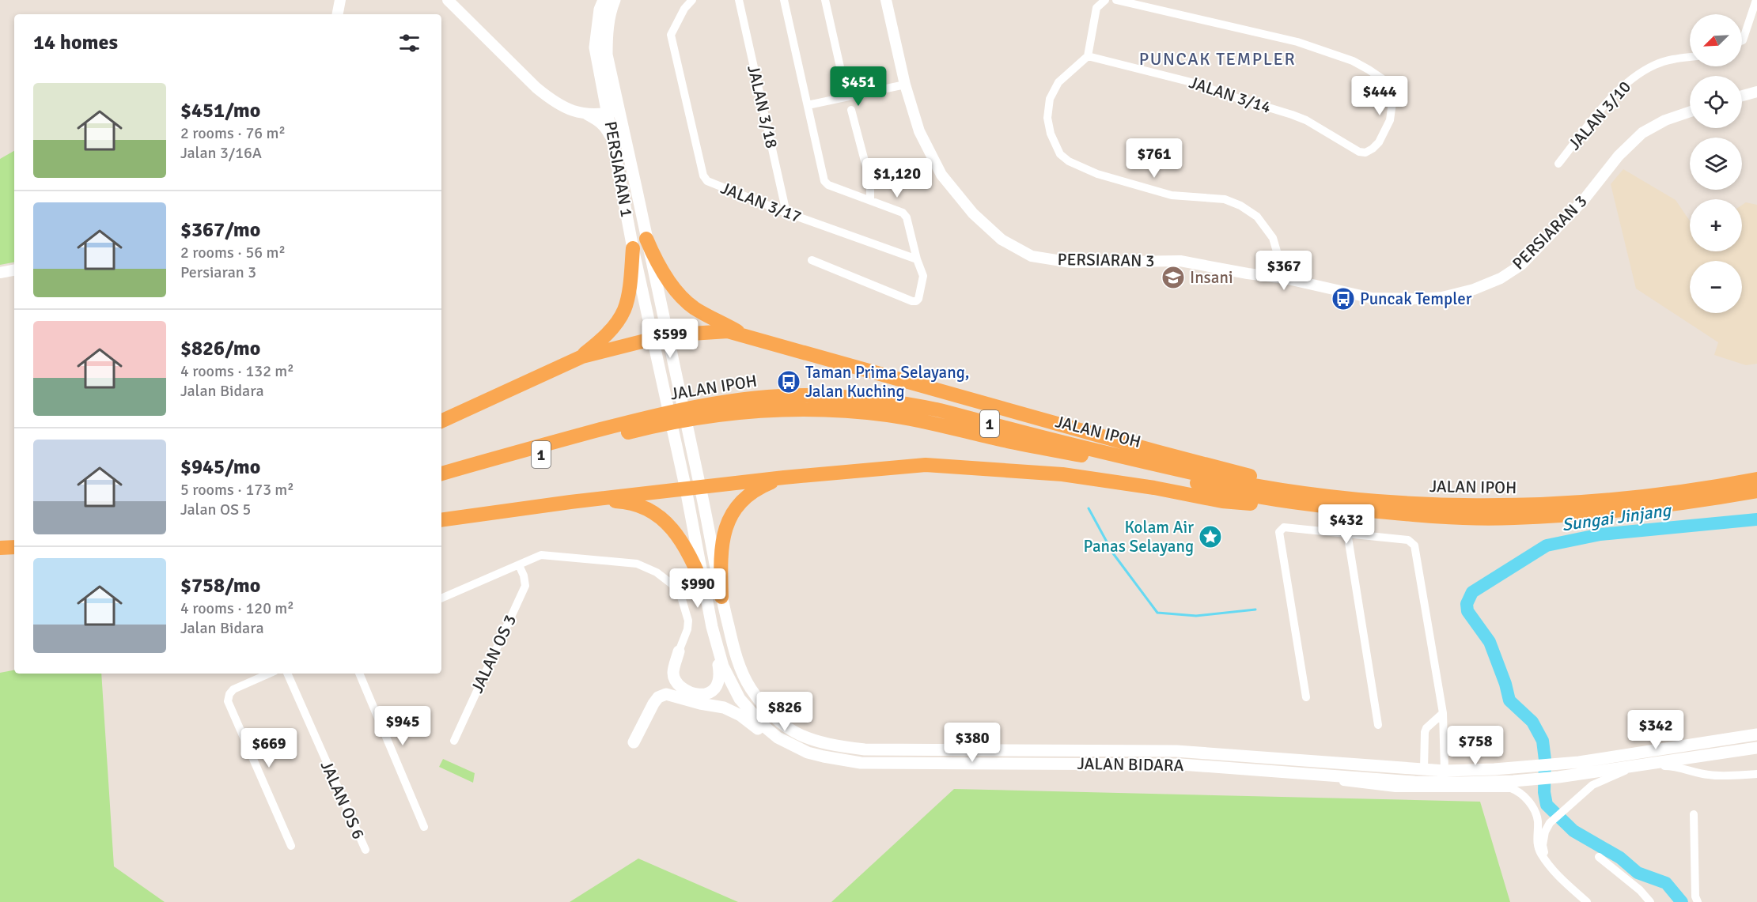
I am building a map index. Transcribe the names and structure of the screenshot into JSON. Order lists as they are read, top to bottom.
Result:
{
  "streets": {
    "highway": ["JALAN IPOH", "1"],
    "main road": ["PERSIARAN 1", "JALAN BIDARA"],
    "street": [
      "JALAN 3/14",
      "JALAN 3/18",
      "JALAN 3/10",
      "JALAN 3/17",
      "PERSIARAN 3",
      "JALAN OS 3",
      "JALAN OS 6"
    ]
  },
  "crossings": [
    ["JALAN 3/18", "JALAN 3/17"],
    ["PERSIARAN 1", "JALAN BIDARA"]
  ],
  "districts": ["PUNCAK TEMPLER"],
  "water": ["Sungai Jinjang"],
  "places": {
    "school or university": ["Insani"],
    "bus stop": ["Puncak Templer", "Taman Prima Selayang, Jalan Kuching"],
    "place": ["Kolam Air Panas Selayang"]
  },
  "north": "bottom left",
  "page": {
    "map_buttons": ["+", "−"],
    "heading": "14 homes",
    "price": [
      "$451",
      "$444",
      "$761",
      "$1,120",
      "$367",
      "$599",
      "$432",
      "$990",
      "$826",
      "$945",
      "$342",
      "$380",
      "$758",
      "$669"
    ],
    "list": [
      {
        "name": "$451/mo",
        "note": "2 rooms · 76 m² · Jalan 3/16A"
      },
      {
        "name": "$367/mo",
        "note": "2 rooms · 56 m² · Persiaran 3"
      },
      {
        "name": "$826/mo",
        "note": "4 rooms · 132 m² · Jalan Bidara"
      },
      {
        "name": "$945/mo",
        "note": "5 rooms · 173 m² · Jalan OS 5"
      },
      {
        "name": "$758/mo",
        "note": "4 rooms · 120 m² · Jalan Bidara"
      }
    ]
  }
}
